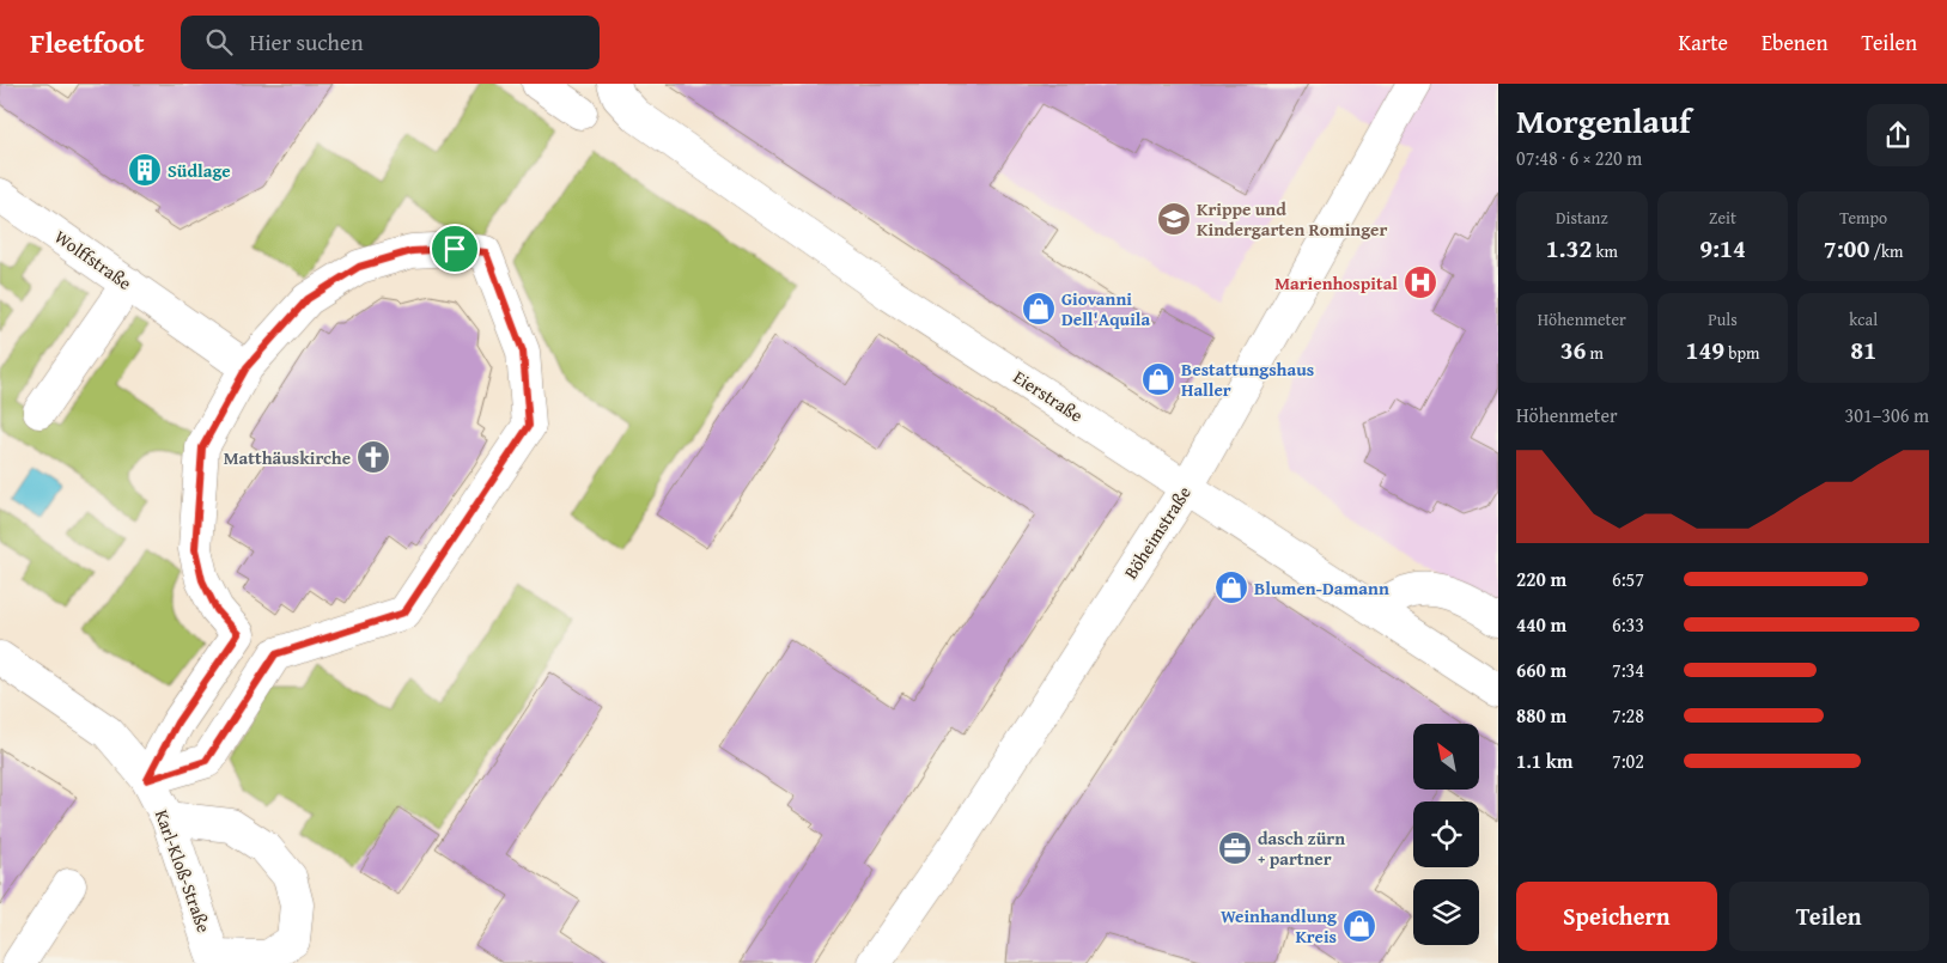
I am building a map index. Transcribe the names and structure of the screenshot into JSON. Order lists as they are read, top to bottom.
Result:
{
  "streets": {
    "street": [
      "Wolffstraße",
      "Eierstraße",
      "Böheimstraße",
      "Karl-Kloß-Straße"
    ]
  },
  "crossings": [
    ["Eierstraße", "Böheimstraße"]
  ],
  "places": {
    "building": ["Südlage"],
    "school or university": ["Krippe und Kindergarten Rominger"],
    "hospital": ["Marienhospital"],
    "shop": [
      "Giovanni Dell'Aquila",
      "Bestattungshaus Haller",
      "Blumen-Damann",
      "Weinhandlung Kreis"
    ],
    "church": ["Matthäuskirche"],
    "office": ["dasch zürn + partner"]
  },
  "north": "top left",
  "page": {
    "header": "Fleetfoot",
    "search": "Hier suchen",
    "nav": ["Karte", "Ebenen", "Teilen"],
    "heading": ["Morgenlauf", "07:48 · 6 × 220 m"],
    "stats": [
      ["Distanz", "1.32 km"],
      ["Zeit", "9:14"],
      ["Tempo", "7:00 /km"],
      ["Höhenmeter", "36 m"],
      ["Puls", "149 bpm"],
      ["kcal", "81"]
    ],
    "chart": ["Höhenmeter", "301–306 m"],
    "list": [
      {
        "name": "220 m",
        "note": "6:57"
      },
      {
        "name": "440 m",
        "note": "6:33"
      },
      {
        "name": "660 m",
        "note": "7:34"
      },
      {
        "name": "880 m",
        "note": "7:28"
      },
      {
        "name": "1.1 km",
        "note": "7:02"
      }
    ],
    "buttons": ["Speichern", "Teilen"]
  }
}
